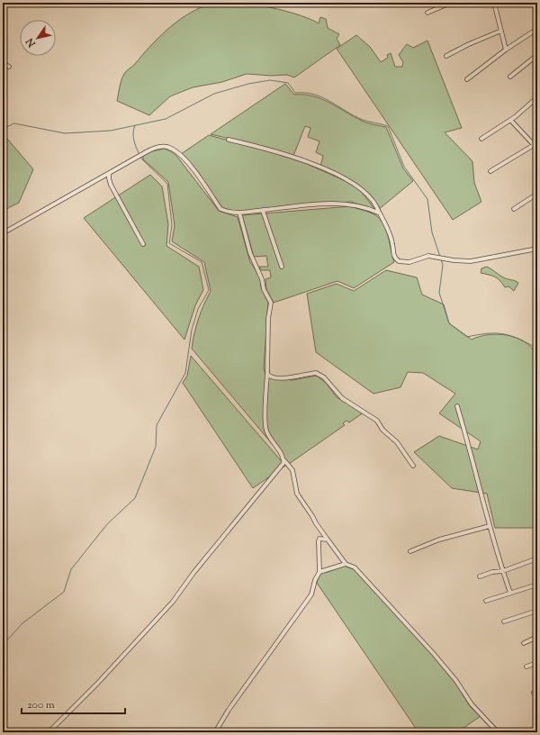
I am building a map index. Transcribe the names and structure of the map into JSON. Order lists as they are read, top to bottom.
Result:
{
  "scale_bar": "200 m",
  "north": "bottom left"
}
